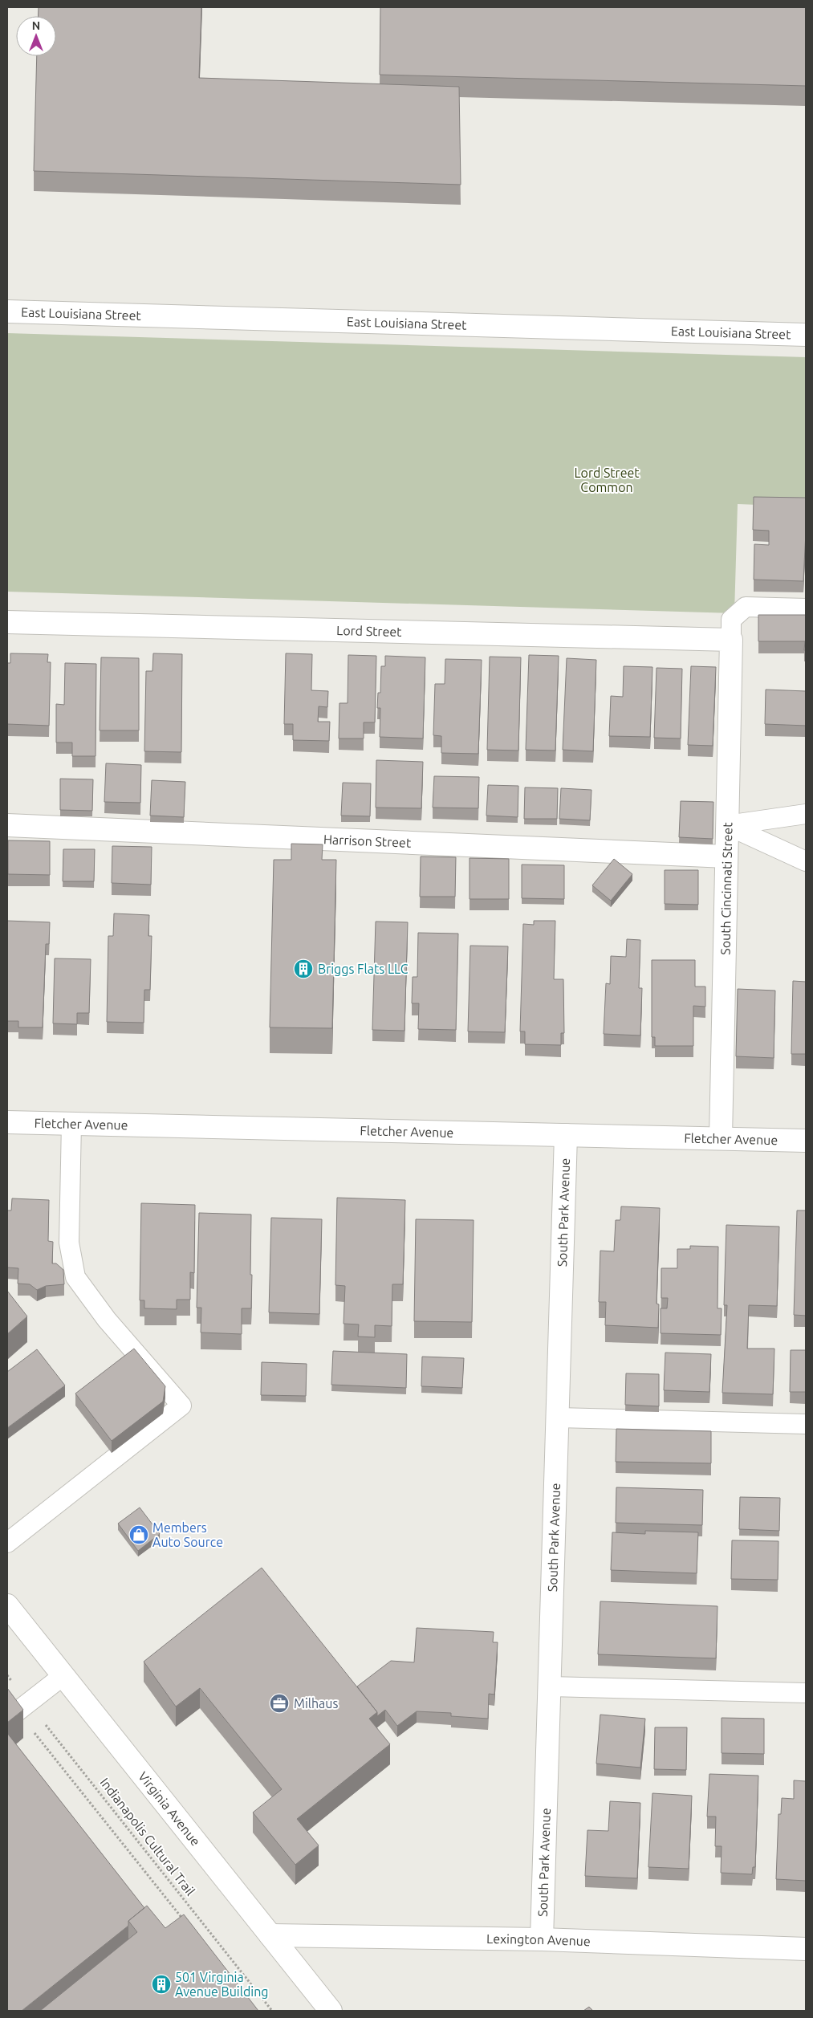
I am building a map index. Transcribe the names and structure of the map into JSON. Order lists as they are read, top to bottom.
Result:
{
  "streets": {
    "street": [
      "East Louisiana Street",
      "Lord Street",
      "Harrison Street",
      "South Cincinnati Street",
      "Fletcher Avenue",
      "South Park Avenue",
      "Virginia Avenue",
      "Lexington Avenue"
    ],
    "path": ["Indianapolis Cultural Trail"]
  },
  "crossings": [
    ["Lord Street", "South Cincinnati Street"],
    ["Harrison Street", "South Cincinnati Street"],
    ["South Cincinnati Street", "Fletcher Avenue"],
    ["Fletcher Avenue", "South Park Avenue"],
    ["South Park Avenue", "Lexington Avenue"],
    ["Virginia Avenue", "Lexington Avenue"]
  ],
  "parks": ["Lord Street Common"],
  "places": {
    "building": ["Briggs Flats LLC", "501 Virginia Avenue Building"],
    "shop": ["Members Auto Source"],
    "office": ["Milhaus"]
  },
  "north": "top"
}
